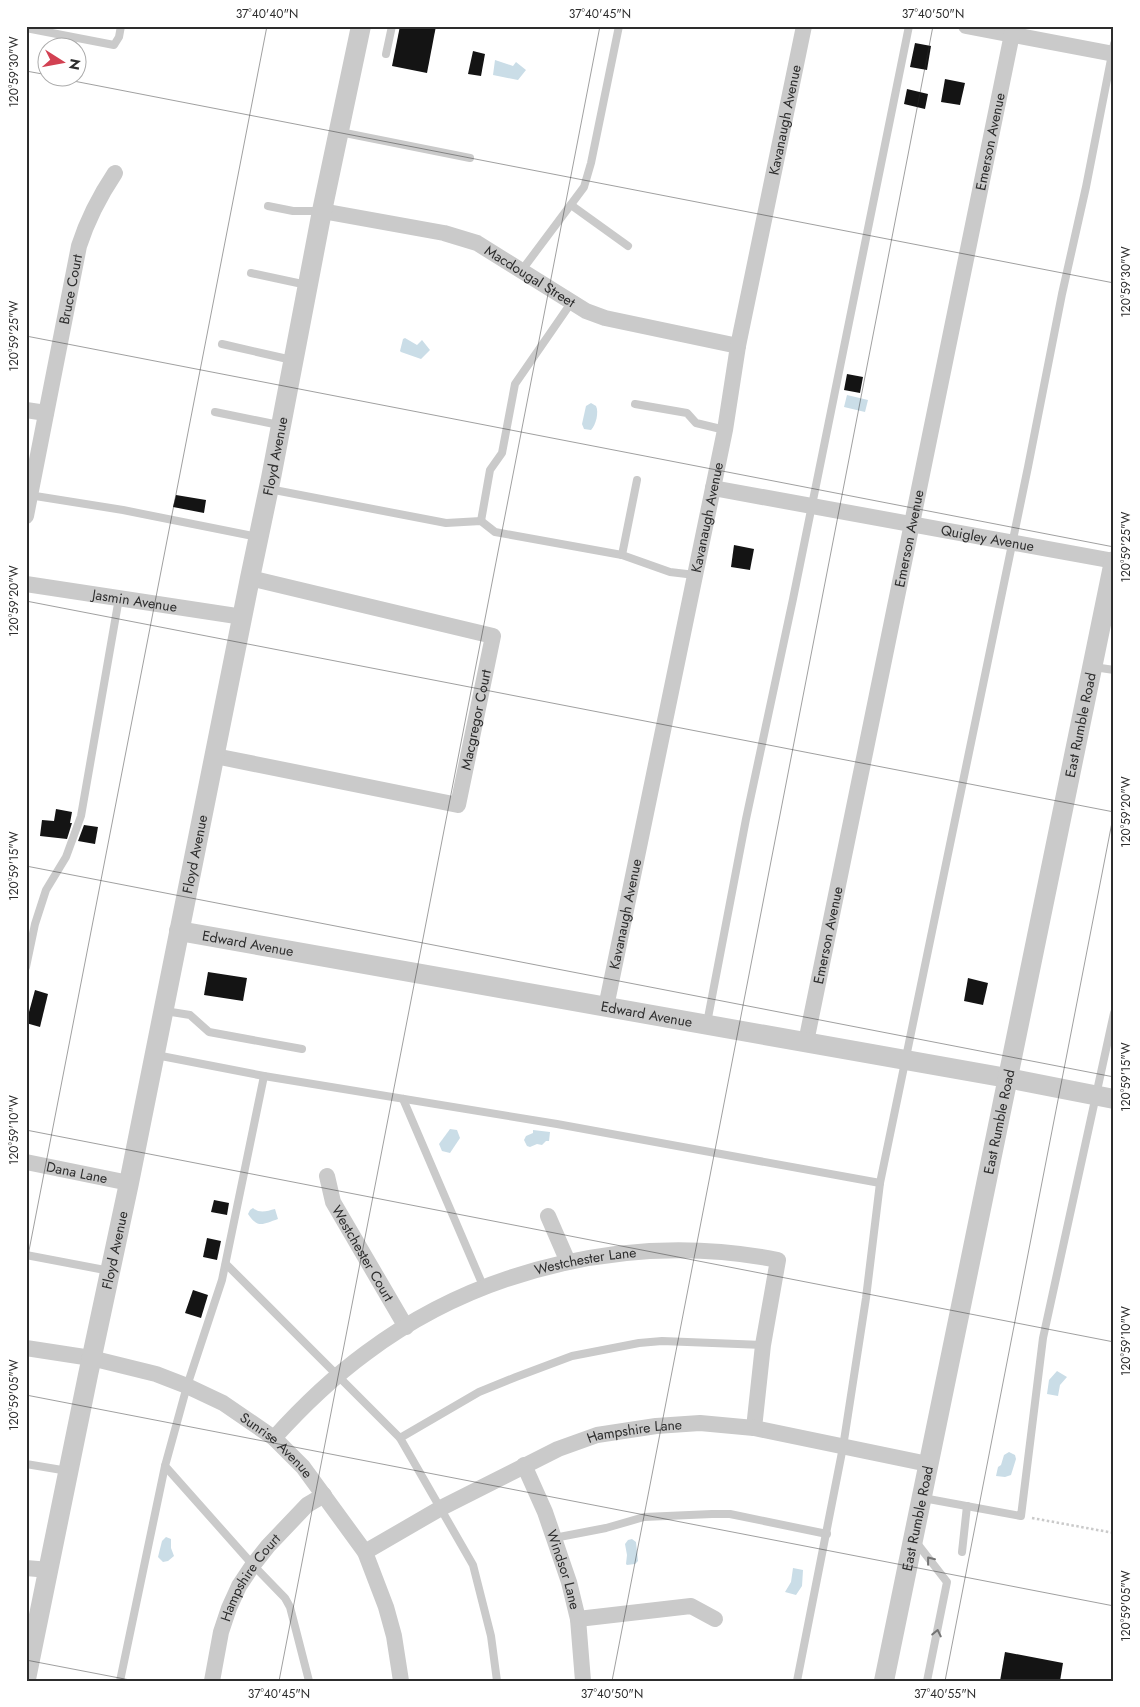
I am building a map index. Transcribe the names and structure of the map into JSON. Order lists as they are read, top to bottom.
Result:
{
  "streets": {
    "street": [
      "Kavanaugh Avenue",
      "Emerson Avenue",
      "Macdougal Street",
      "Bruce Court",
      "Floyd Avenue",
      "Quigley Avenue",
      "Jasmin Avenue",
      "Macgregor Court",
      "East Rumble Road",
      "Edward Avenue",
      "Dana Lane",
      "Westchester Court",
      "Westchester Lane",
      "Hampshire Lane",
      "Sunrise Avenue",
      "Windsor Lane",
      "Hampshire Court"
    ]
  },
  "crossings": [
    ["Kavanaugh Avenue", "Macdougal Street"],
    ["Kavanaugh Avenue", "Quigley Avenue"],
    ["Kavanaugh Avenue", "Edward Avenue"],
    ["Emerson Avenue", "Quigley Avenue"],
    ["Emerson Avenue", "Edward Avenue"],
    ["Macdougal Street", "Floyd Avenue"],
    ["Floyd Avenue", "Jasmin Avenue"],
    ["Floyd Avenue", "Macgregor Court"],
    ["Floyd Avenue", "Edward Avenue"],
    ["Floyd Avenue", "Dana Lane"],
    ["Floyd Avenue", "Sunrise Avenue"],
    ["Quigley Avenue", "East Rumble Road"],
    ["East Rumble Road", "Edward Avenue"],
    ["East Rumble Road", "Hampshire Lane"],
    ["Westchester Court", "Westchester Lane"],
    ["Westchester Lane", "Hampshire Lane"],
    ["Westchester Lane", "Sunrise Avenue"],
    ["Hampshire Lane", "Sunrise Avenue"],
    ["Hampshire Lane", "Windsor Lane"],
    ["Sunrise Avenue", "Hampshire Court"]
  ],
  "north": "right",
  "coordinates": [
    "37°40'40\"N",
    "37°40'45\"N",
    "37°40'50\"N",
    "120°59'30\"W",
    "120°59'25\"W",
    "120°59'20\"W",
    "120°59'15\"W",
    "120°59'10\"W",
    "120°59'05\"W",
    "37°40'55\"N"
  ]
}
